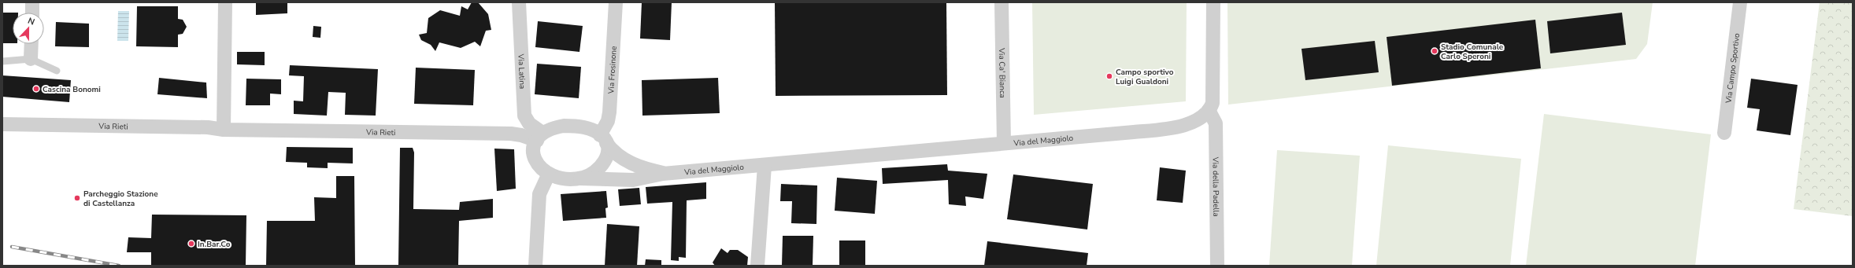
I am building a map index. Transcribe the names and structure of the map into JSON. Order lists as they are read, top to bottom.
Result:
{
  "streets": {
    "street": [
      "Via Campo Sportivo",
      "Via Frosinone",
      "Via Latina",
      "Via Ca' Bianca",
      "Via Rieti",
      "Via del Maggiolo",
      "Via della Padella"
    ]
  },
  "crossings": [
    ["Via Frosinone", "Via Latina"],
    ["Via Frosinone", "Via Rieti"],
    ["Via Frosinone", "Via del Maggiolo"],
    ["Via Latina", "Via Rieti"],
    ["Via Latina", "Via del Maggiolo"],
    ["Via Ca' Bianca", "Via del Maggiolo"],
    ["Via Rieti", "Via del Maggiolo"],
    ["Via del Maggiolo", "Via della Padella"]
  ],
  "places": [
    "Stadio Comunale Carlo Speroni",
    "Campo sportivo Luigi Gualdoni",
    "Cascina Bonomi",
    "Parcheggio Stazione di Castellanza",
    "In.Bar.Co"
  ],
  "north": "top"
}
